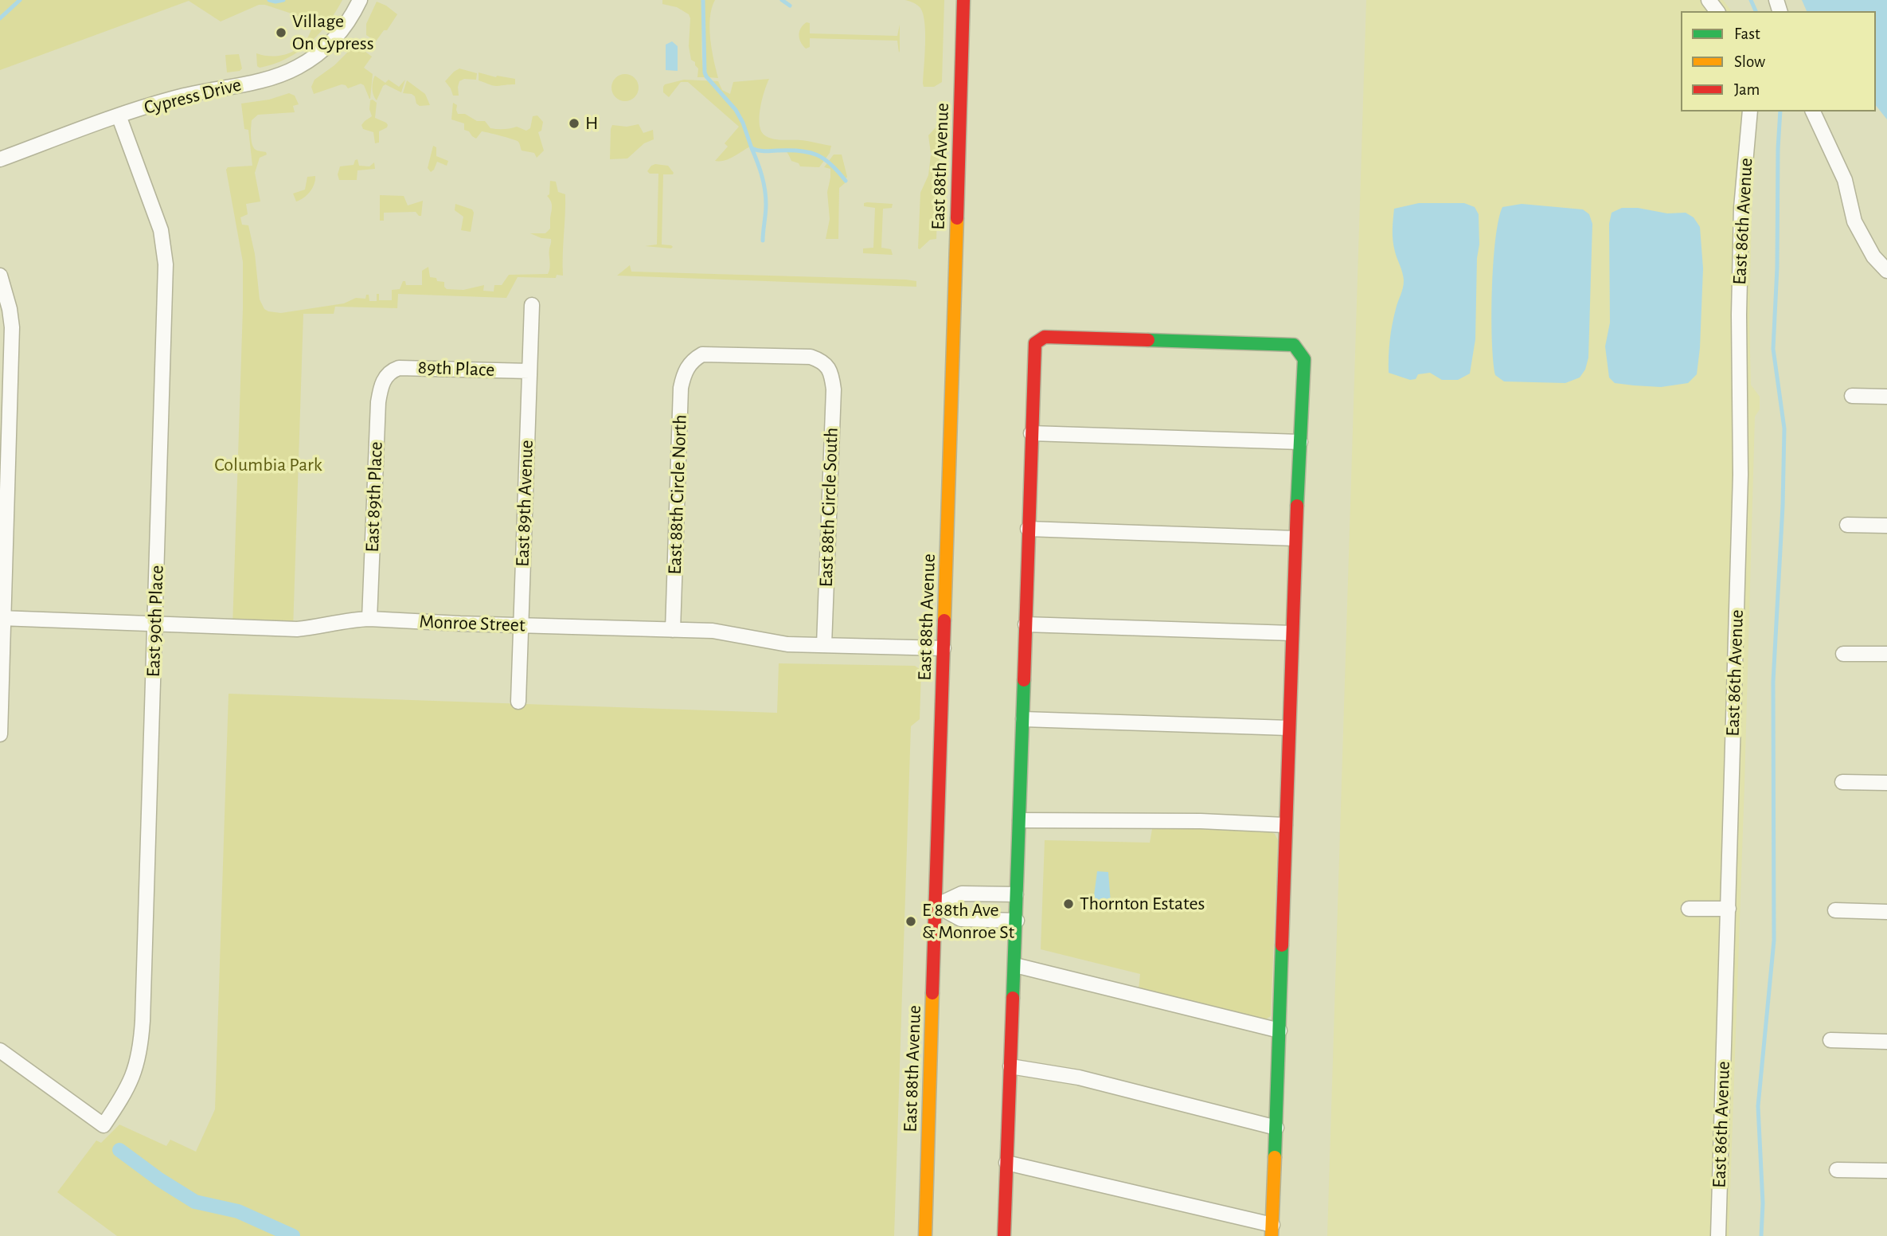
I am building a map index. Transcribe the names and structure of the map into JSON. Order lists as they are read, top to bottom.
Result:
{
  "streets": {
    "street": [
      "Cypress Drive",
      "East 88th Avenue",
      "East 86th Avenue",
      "89th Place",
      "East 88th Circle North",
      "East 89th Place",
      "East 89th Avenue",
      "East 88th Circle South",
      "East 90th Place",
      "Monroe Street"
    ]
  },
  "crossings": [
    ["Cypress Drive", "East 90th Place"],
    ["East 88th Avenue", "Monroe Street"],
    ["89th Place", "East 89th Place"],
    ["89th Place", "East 89th Avenue"],
    ["East 88th Circle North", "East 88th Circle South"],
    ["East 88th Circle North", "Monroe Street"],
    ["East 89th Place", "Monroe Street"],
    ["East 89th Avenue", "Monroe Street"],
    ["East 88th Circle South", "Monroe Street"],
    ["East 90th Place", "Monroe Street"]
  ],
  "parks": ["Columbia Park"],
  "places": [
    "Village On Cypress",
    "H",
    "Thornton Estates",
    "E 88th Ave & Monroe St"
  ],
  "legend": ["Fast", "Slow", "Jam"]
}
